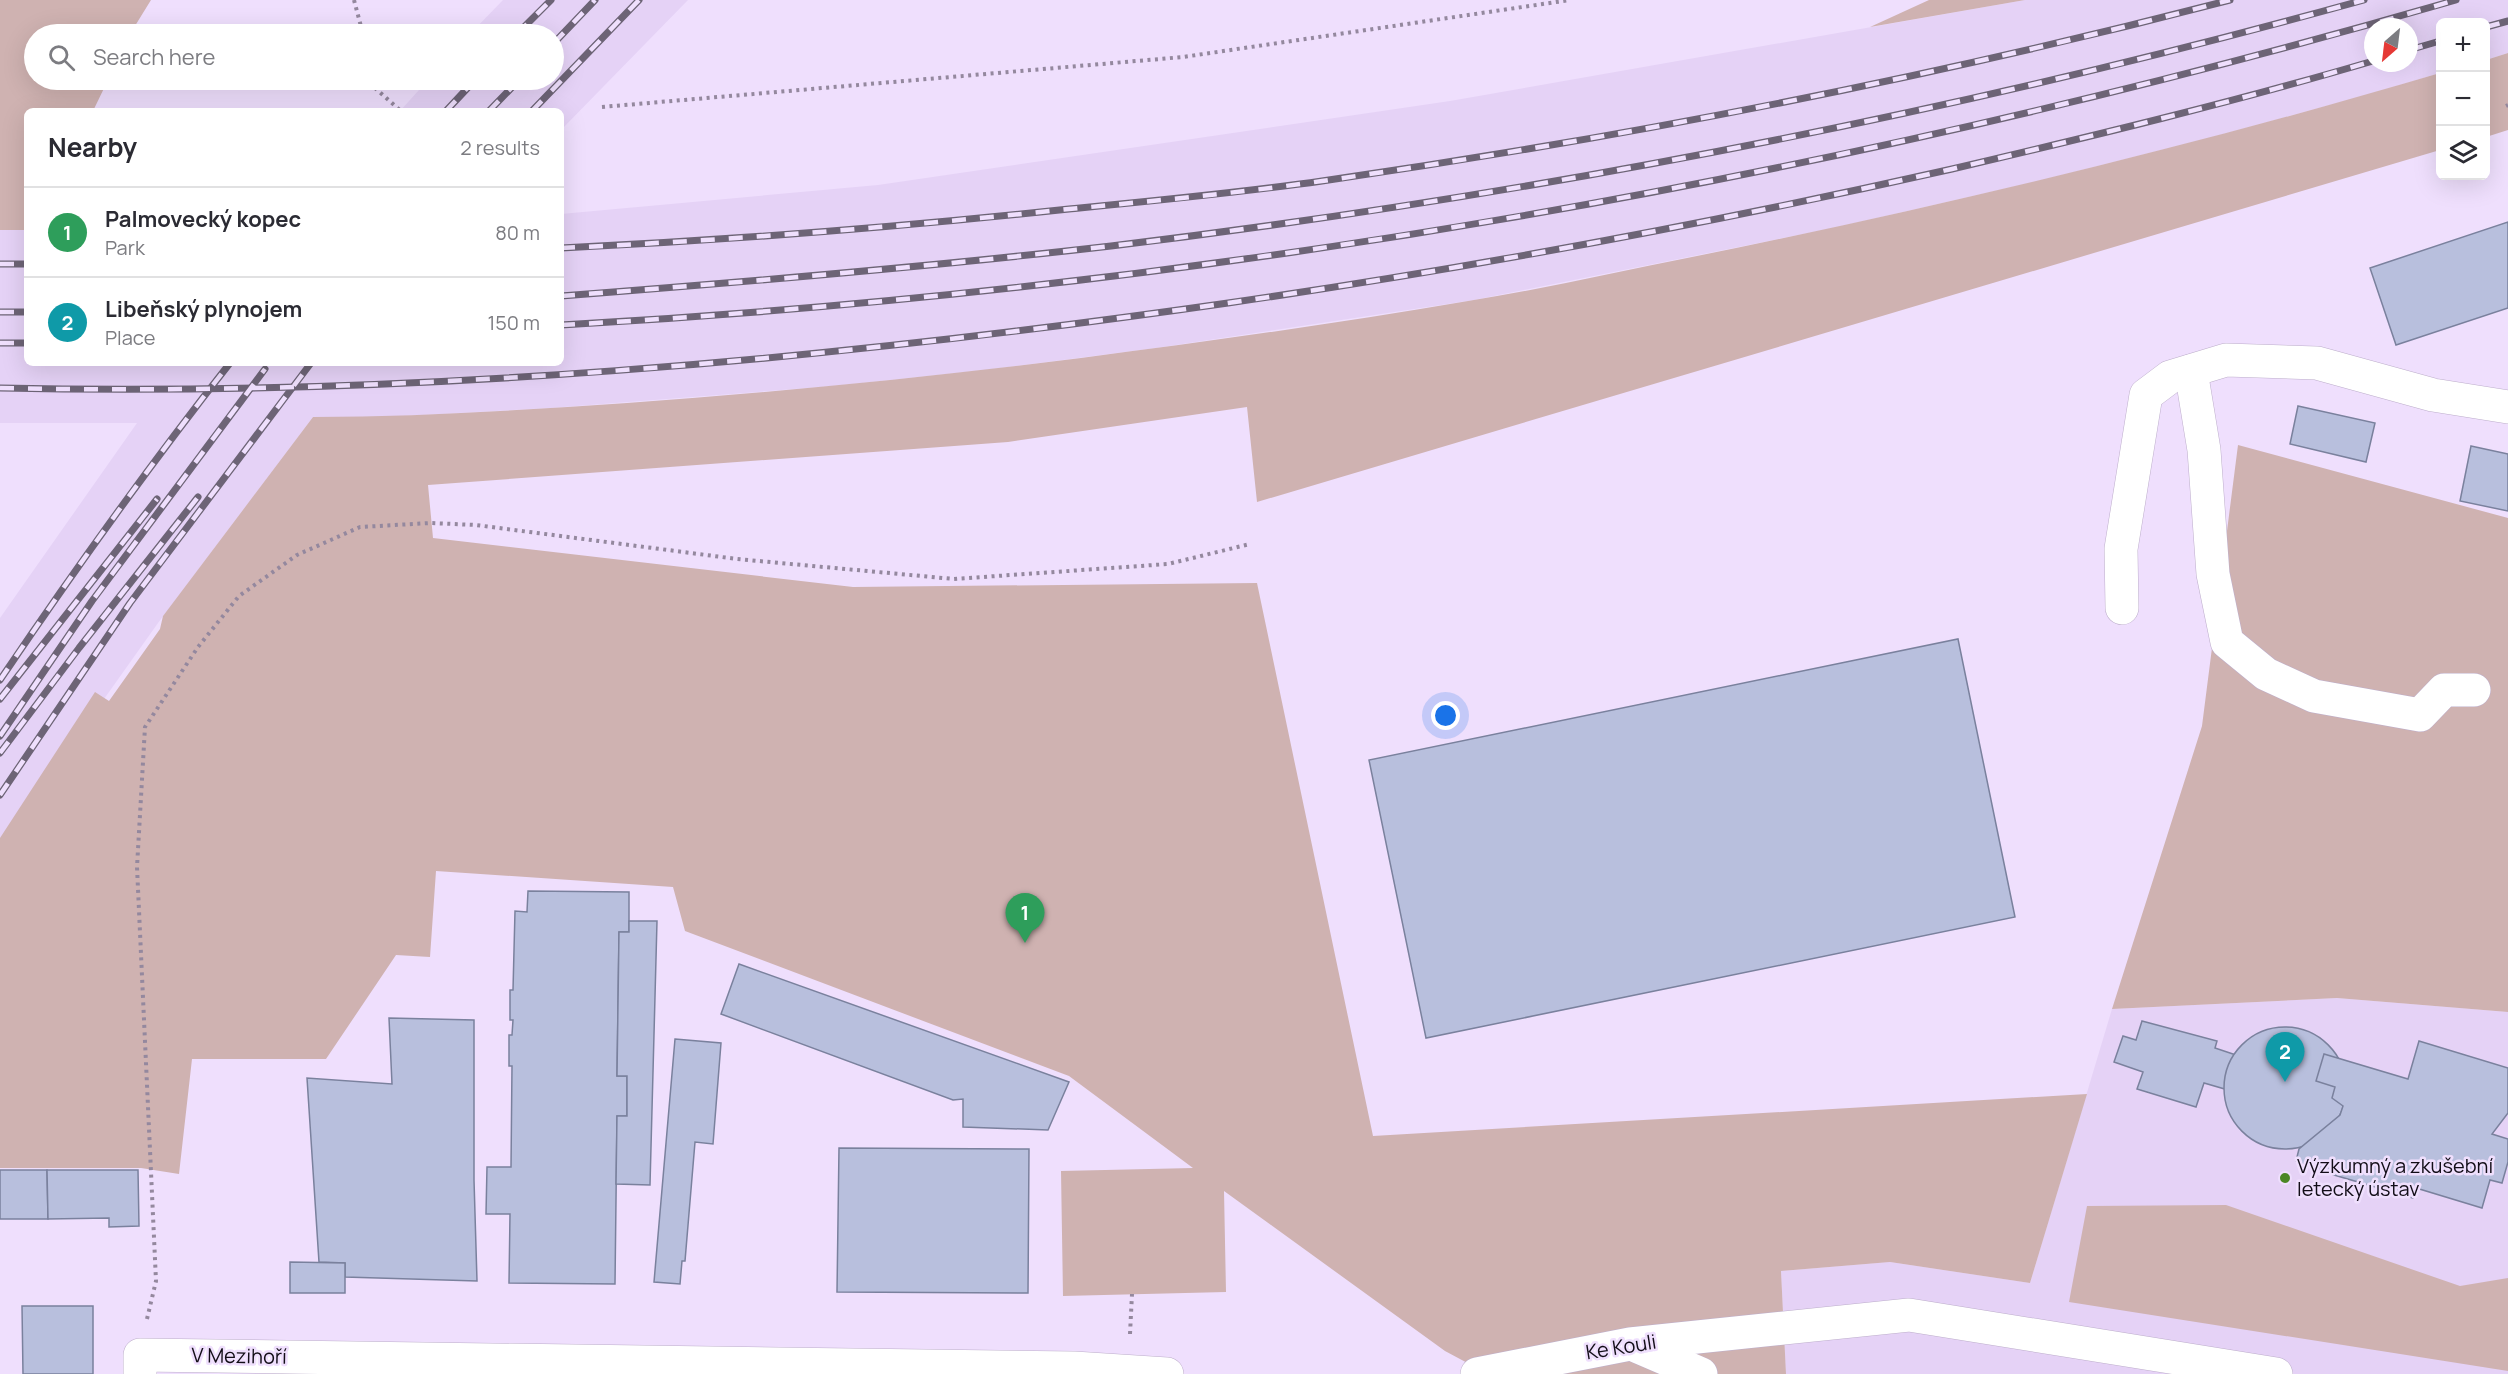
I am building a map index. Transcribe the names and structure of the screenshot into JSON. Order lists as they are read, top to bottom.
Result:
{
  "streets": {
    "street": ["Ke Kouli", "V Mezihoří"]
  },
  "places": ["Výzkumný a zkušební letecký ústav"],
  "north": "bottom left",
  "page": {
    "map_buttons": ["+", "−"],
    "search": "Search here",
    "heading": ["Nearby", "2 results"],
    "list": [
      {
        "mark": "1",
        "name": "Palmovecký kopec",
        "note": "Park",
        "value": "80 m"
      },
      {
        "mark": "2",
        "name": "Libeňský plynojem",
        "note": "Place",
        "value": "150 m"
      }
    ],
    "pins": ["1", "2"]
  }
}
